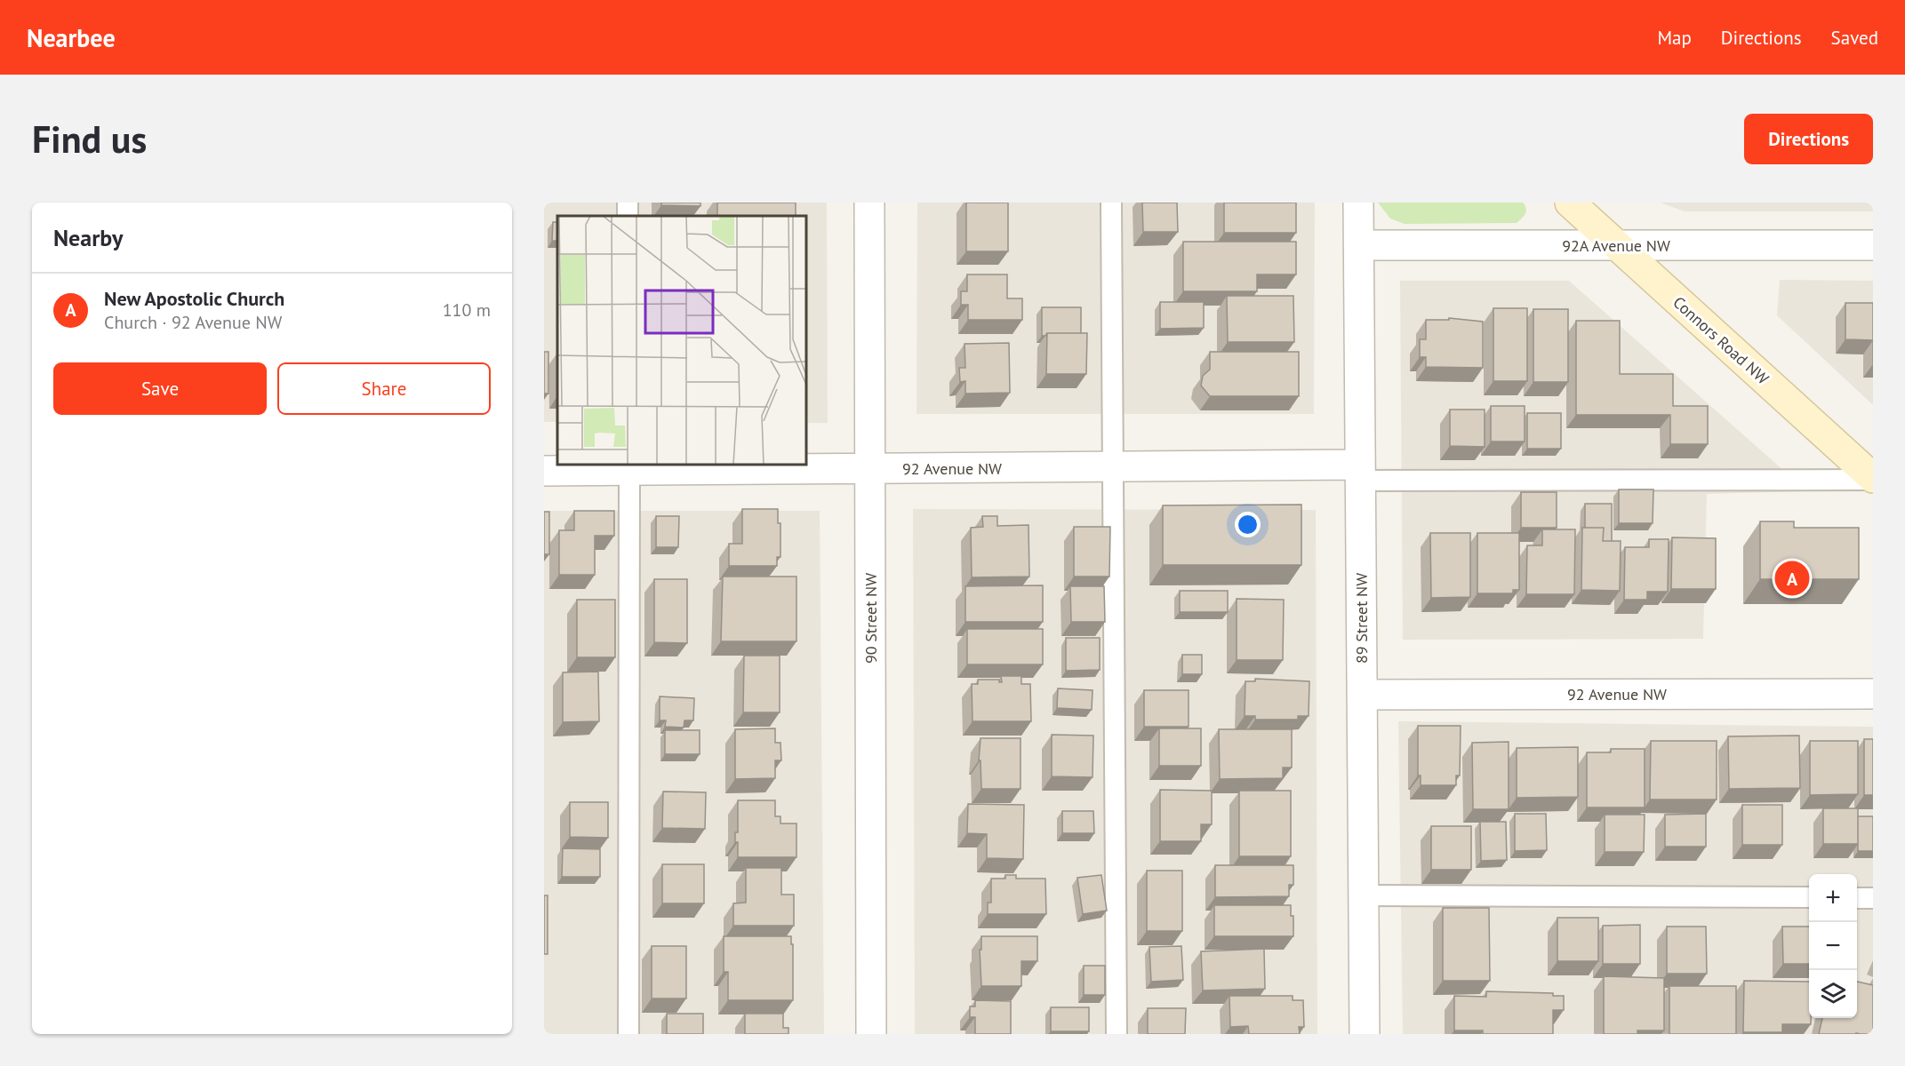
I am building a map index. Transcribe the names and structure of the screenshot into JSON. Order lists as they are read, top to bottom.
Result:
{
  "streets": {
    "main road": ["Connors Road NW"],
    "street": [
      "92A Avenue NW",
      "92 Avenue NW",
      "90 Street NW",
      "89 Street NW"
    ]
  },
  "crossings": [
    ["92A Avenue NW", "Connors Road NW"],
    ["92A Avenue NW", "89 Street NW"],
    ["92 Avenue NW", "90 Street NW"],
    ["92 Avenue NW", "89 Street NW"]
  ],
  "page": {
    "header": "Nearbee",
    "nav": ["Map", "Directions", "Saved"],
    "buttons": [
      "Directions",
      ["Save", "Share"]
    ],
    "title": "Find us",
    "heading": "Nearby",
    "list": [
      {
        "mark": "A",
        "name": "New Apostolic Church",
        "note": "Church · 92 Avenue NW",
        "value": "110 m"
      }
    ],
    "pins": "A",
    "map_buttons": ["+", "−"]
  }
}
